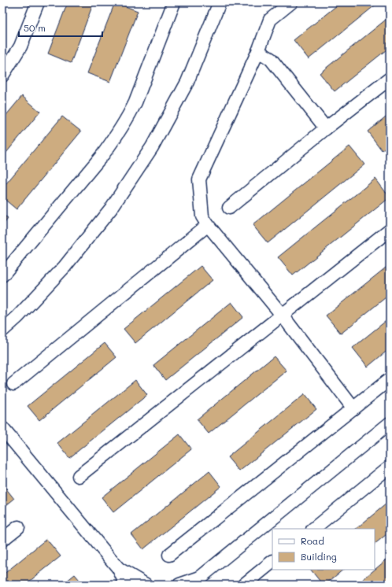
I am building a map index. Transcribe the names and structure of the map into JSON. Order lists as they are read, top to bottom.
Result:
{
  "legend": ["Road", "Building"],
  "scale_bar": "50 m"
}
